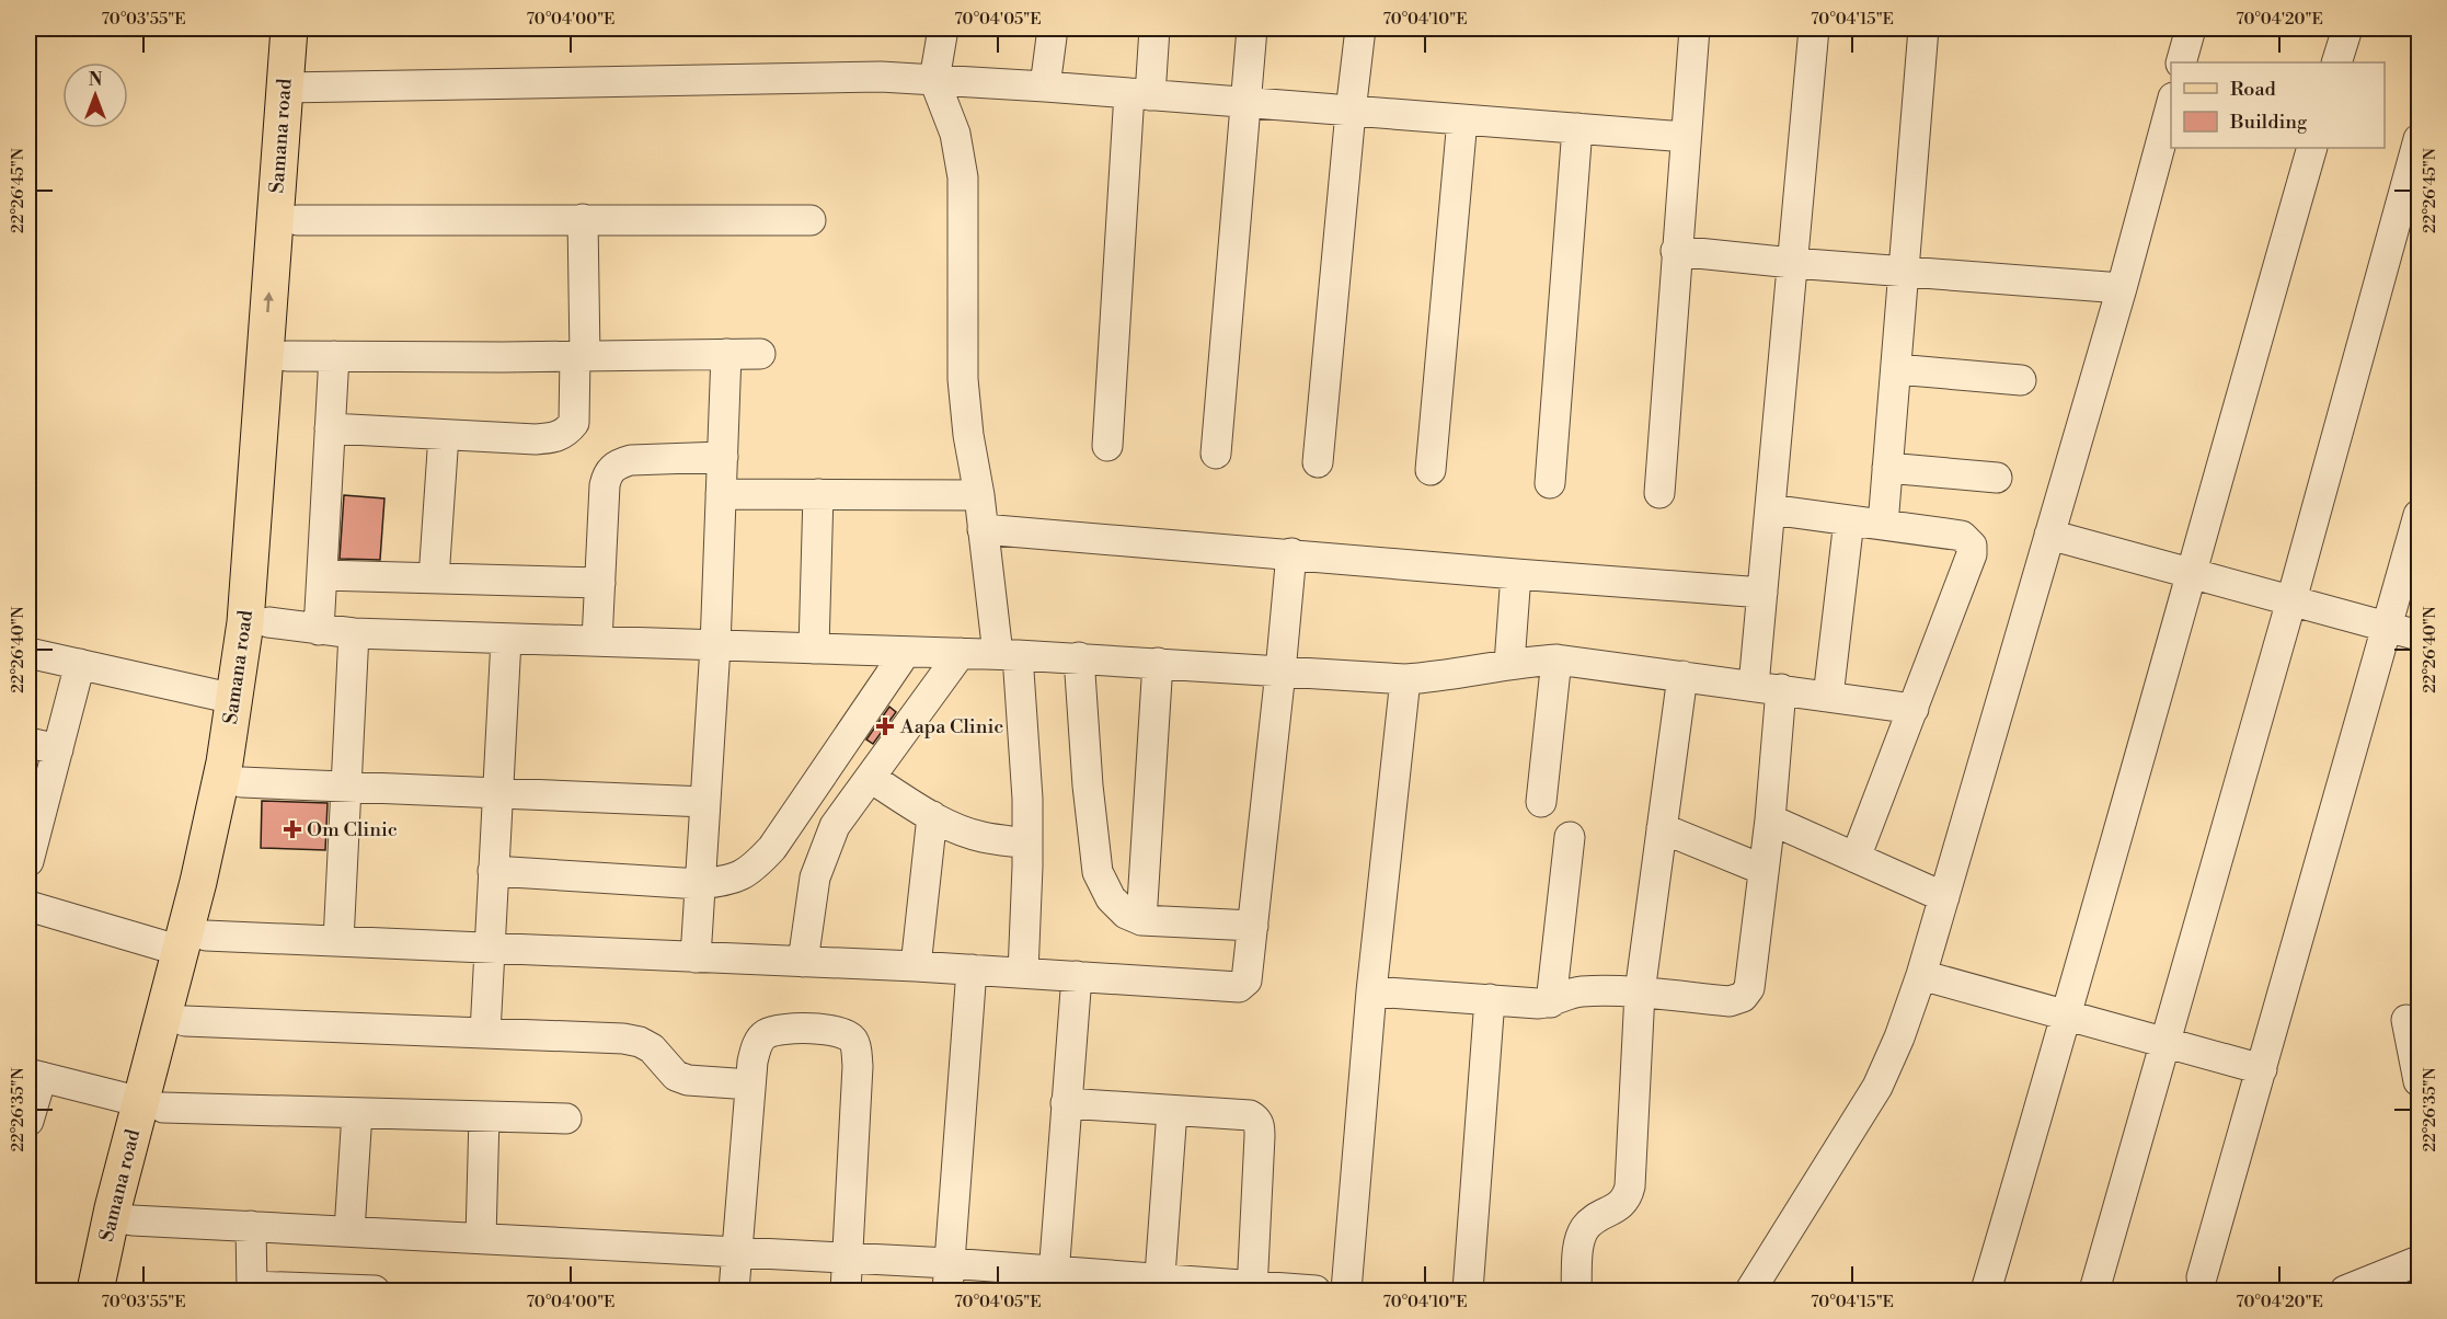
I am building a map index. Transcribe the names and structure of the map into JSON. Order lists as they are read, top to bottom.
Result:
{
  "streets": {
    "main road": ["Samana road"]
  },
  "places": {
    "health": ["Aapa Clinic", "Om Clinic"]
  },
  "legend": ["Road", "Building"],
  "north": "top",
  "coordinates": [
    "70°03'55\"E",
    "70°04'00\"E",
    "70°04'05\"E",
    "70°04'10\"E",
    "70°04'15\"E",
    "70°04'20\"E",
    "22°26'45\"N",
    "22°26'40\"N",
    "22°26'35\"N"
  ]
}
